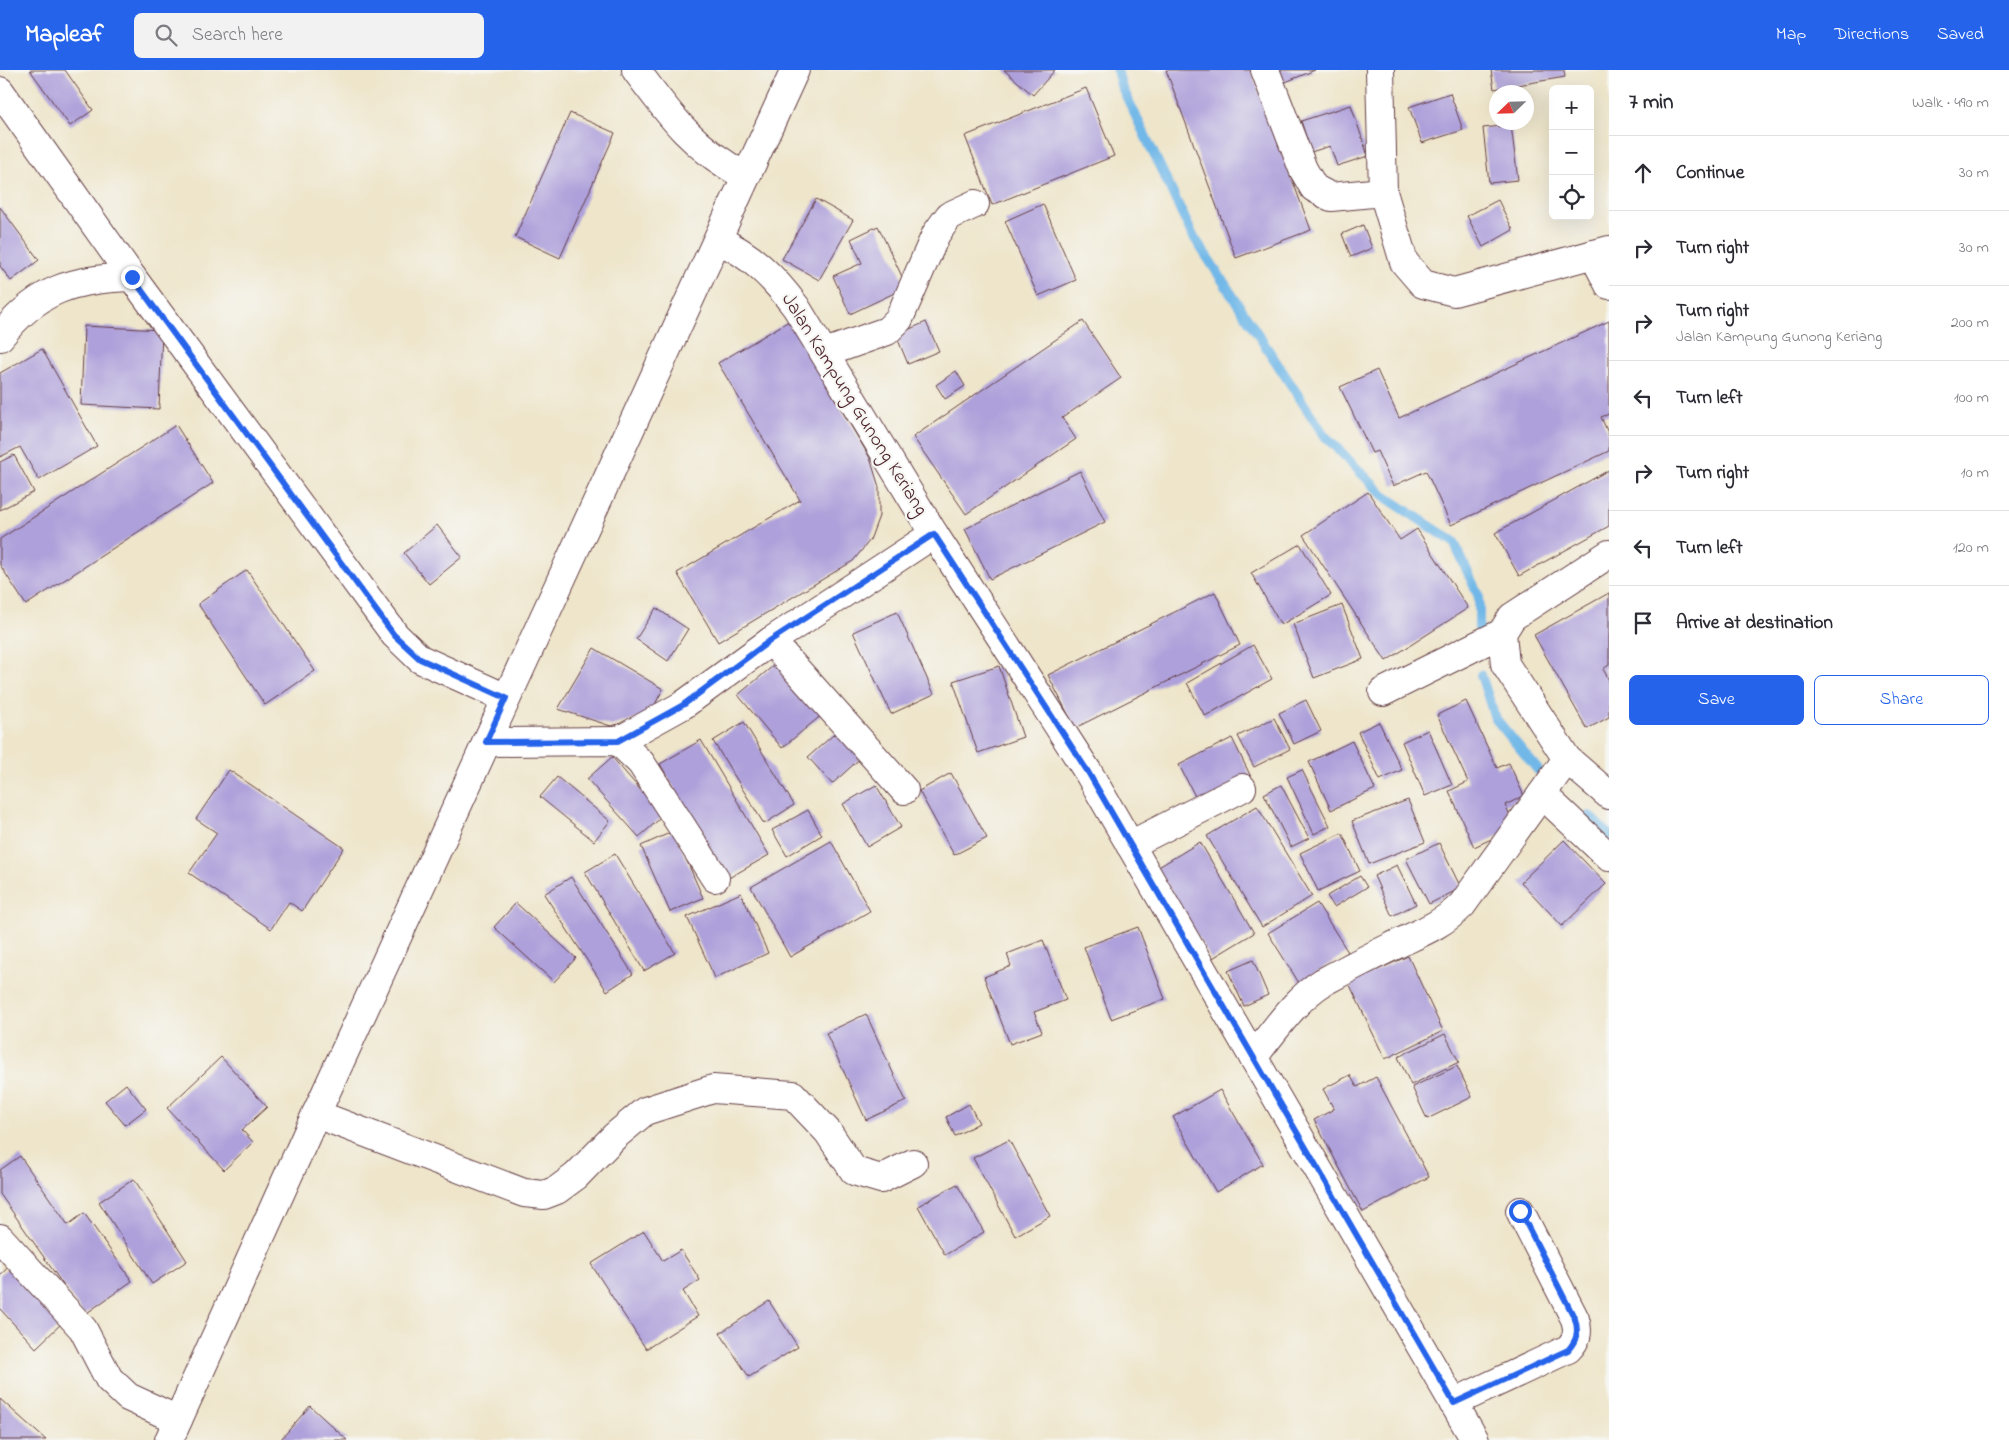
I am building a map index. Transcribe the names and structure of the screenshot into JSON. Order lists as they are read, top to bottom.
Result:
{
  "streets": {
    "street": ["Jalan Kampung Gunong Keriang"]
  },
  "north": "bottom left",
  "page": {
    "header": "Mapleaf",
    "search": "Search here",
    "nav": ["Map", "Directions", "Saved"],
    "heading": ["7 min", "Walk · 490 m"],
    "map_buttons": ["+", "−"],
    "list": [
      ["Continue", "30 m"],
      ["Turn right", "30 m"],
      ["Turn right", "Jalan Kampung Gunong Keriang", "200 m"],
      ["Turn left", "100 m"],
      ["Turn right", "10 m"],
      ["Turn left", "120 m"],
      "Arrive at destination"
    ],
    "buttons": ["Save", "Share"]
  }
}
